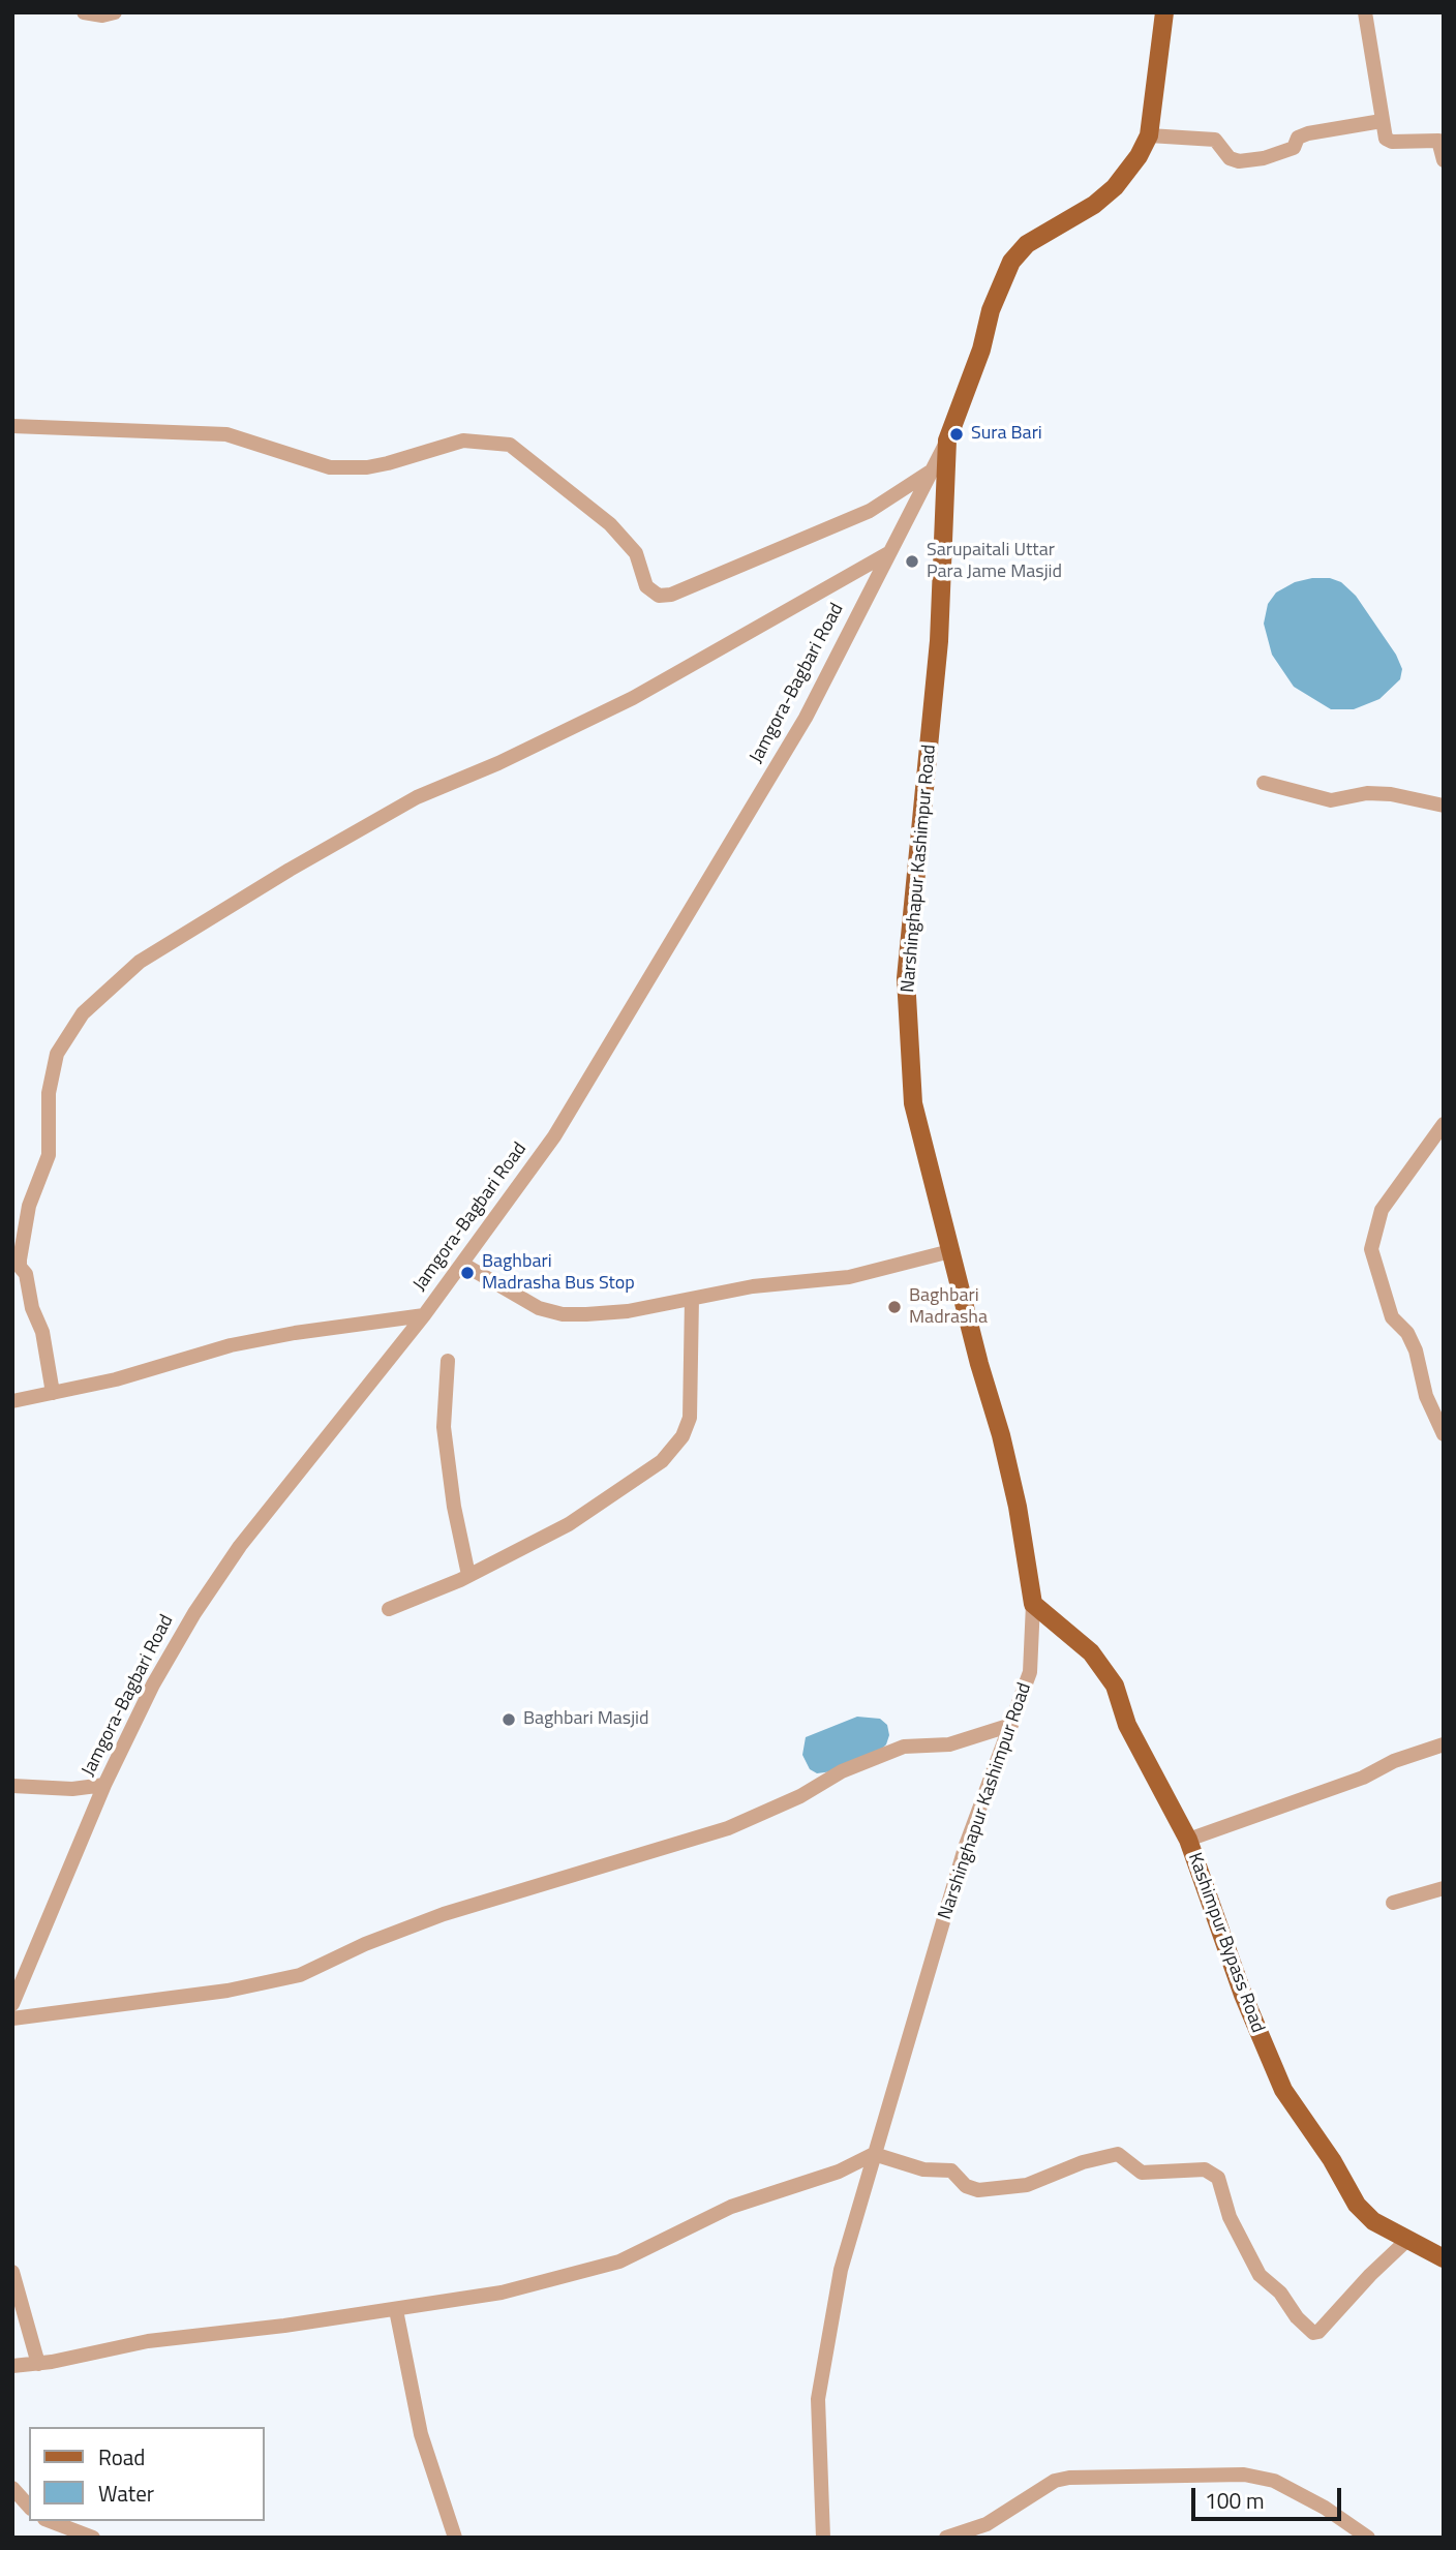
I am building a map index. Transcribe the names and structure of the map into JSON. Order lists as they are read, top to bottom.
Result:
{
  "streets": {
    "main road": ["Narshinghapur Kashimpur Road", "Kashimpur Bypass Road"],
    "street": ["Jamgora-Bagbari Road"]
  },
  "crossings": [
    ["Jamgora-Bagbari Road", "Narshinghapur Kashimpur Road"],
    ["Narshinghapur Kashimpur Road", "Kashimpur Bypass Road"]
  ],
  "places": [
    "Sura Bari",
    "Sarupaitali Uttar Para Jame Masjid",
    "Baghbari Madrasha Bus Stop",
    "Baghbari Madrasha",
    "Baghbari Masjid"
  ],
  "legend": ["Road", "Water"],
  "scale_bar": "100 m"
}
